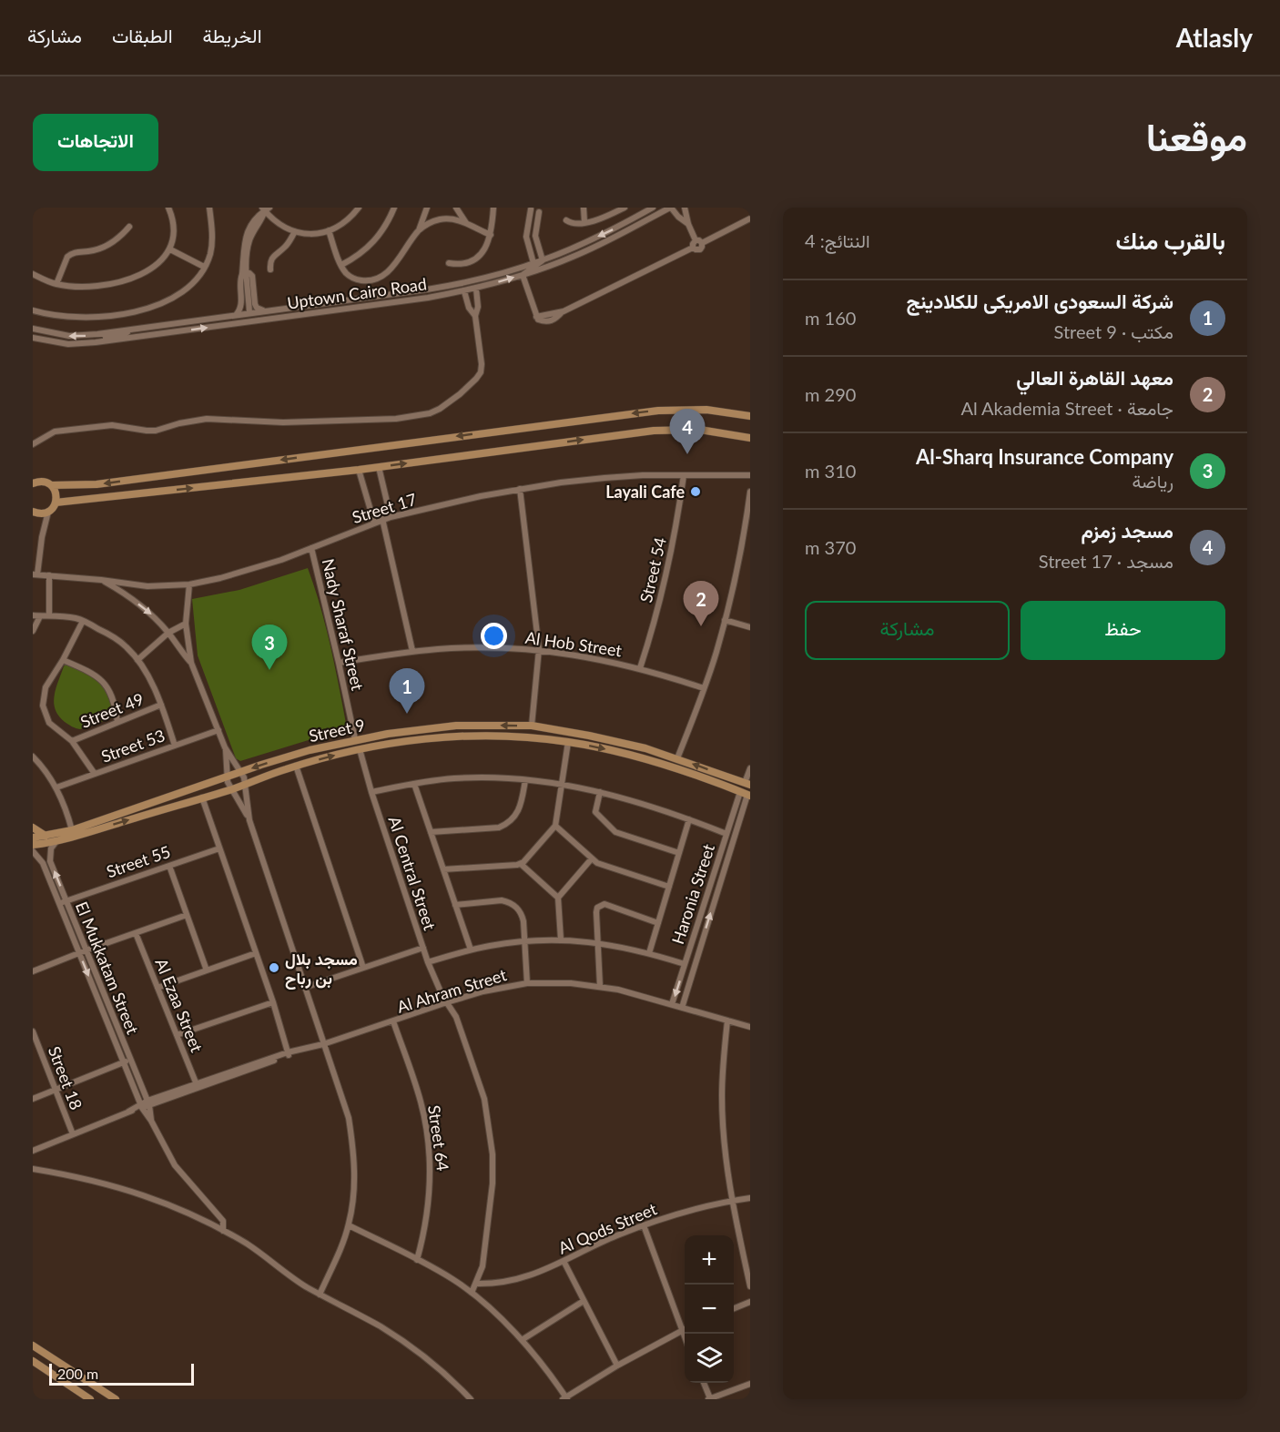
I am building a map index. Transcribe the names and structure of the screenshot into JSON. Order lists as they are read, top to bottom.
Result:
{
  "streets": {
    "main road": ["Street 9"],
    "street": [
      "Uptown Cairo Road",
      "Street 17",
      "Street 54",
      "Nady Sharaf Street",
      "Al Hob Street",
      "Street 49",
      "Street 53",
      "Street 55",
      "Al Central Street",
      "Haronia Street",
      "El Mukkatam Street",
      "Al Ahram Street",
      "Al Ezaa Street",
      "Street 18",
      "Street 64",
      "Al Qods Street"
    ]
  },
  "crossings": [
    ["Street 17", "Street 54"],
    ["Street 17", "Nady Sharaf Street"],
    ["Street 54", "Al Hob Street"],
    ["Nady Sharaf Street", "Al Hob Street"],
    ["Nady Sharaf Street", "Street 9"],
    ["Street 49", "Street 53"],
    ["Street 9", "Al Central Street"],
    ["Street 9", "Haronia Street"],
    ["Street 9", "El Mukkatam Street"],
    ["Street 55", "El Mukkatam Street"],
    ["Al Central Street", "Al Ahram Street"],
    ["Al Central Street", "Al Qods Street"],
    ["Haronia Street", "Al Ahram Street"],
    ["El Mukkatam Street", "Al Ahram Street"],
    ["Al Ahram Street", "Al Ezaa Street"],
    ["Al Ahram Street", "Street 18"],
    ["Al Ahram Street", "Street 64"]
  ],
  "places": ["Layali Cafe", "مسجد بلال بن رباح"],
  "scale_bar": "200 m",
  "page": {
    "header": "Atlasly",
    "nav": ["الخريطة", "الطبقات", "مشاركة"],
    "title": "موقعنا",
    "buttons": [
      "الاتجاهات",
      ["حفظ", "مشاركة"]
    ],
    "heading": ["بالقرب منك", "النتائج: 4"],
    "list": [
      {
        "mark": "1",
        "name": "شركة السعودى الامريكى للكلادينج",
        "note": "مكتب · Street 9",
        "value": "160 m"
      },
      {
        "mark": "2",
        "name": "معهد القاهرة العالي",
        "note": "جامعة · Al Akademia Street",
        "value": "290 m"
      },
      {
        "mark": "3",
        "name": "Al-Sharq Insurance Company",
        "note": "رياضة",
        "value": "310 m"
      },
      {
        "mark": "4",
        "name": "مسجد زمزم",
        "note": "مسجد · Street 17",
        "value": "370 m"
      }
    ],
    "pins": [
      "4",
      "2",
      "3",
      "1"
    ],
    "map_buttons": ["+", "−"],
    "scale": "200 m"
  }
}
